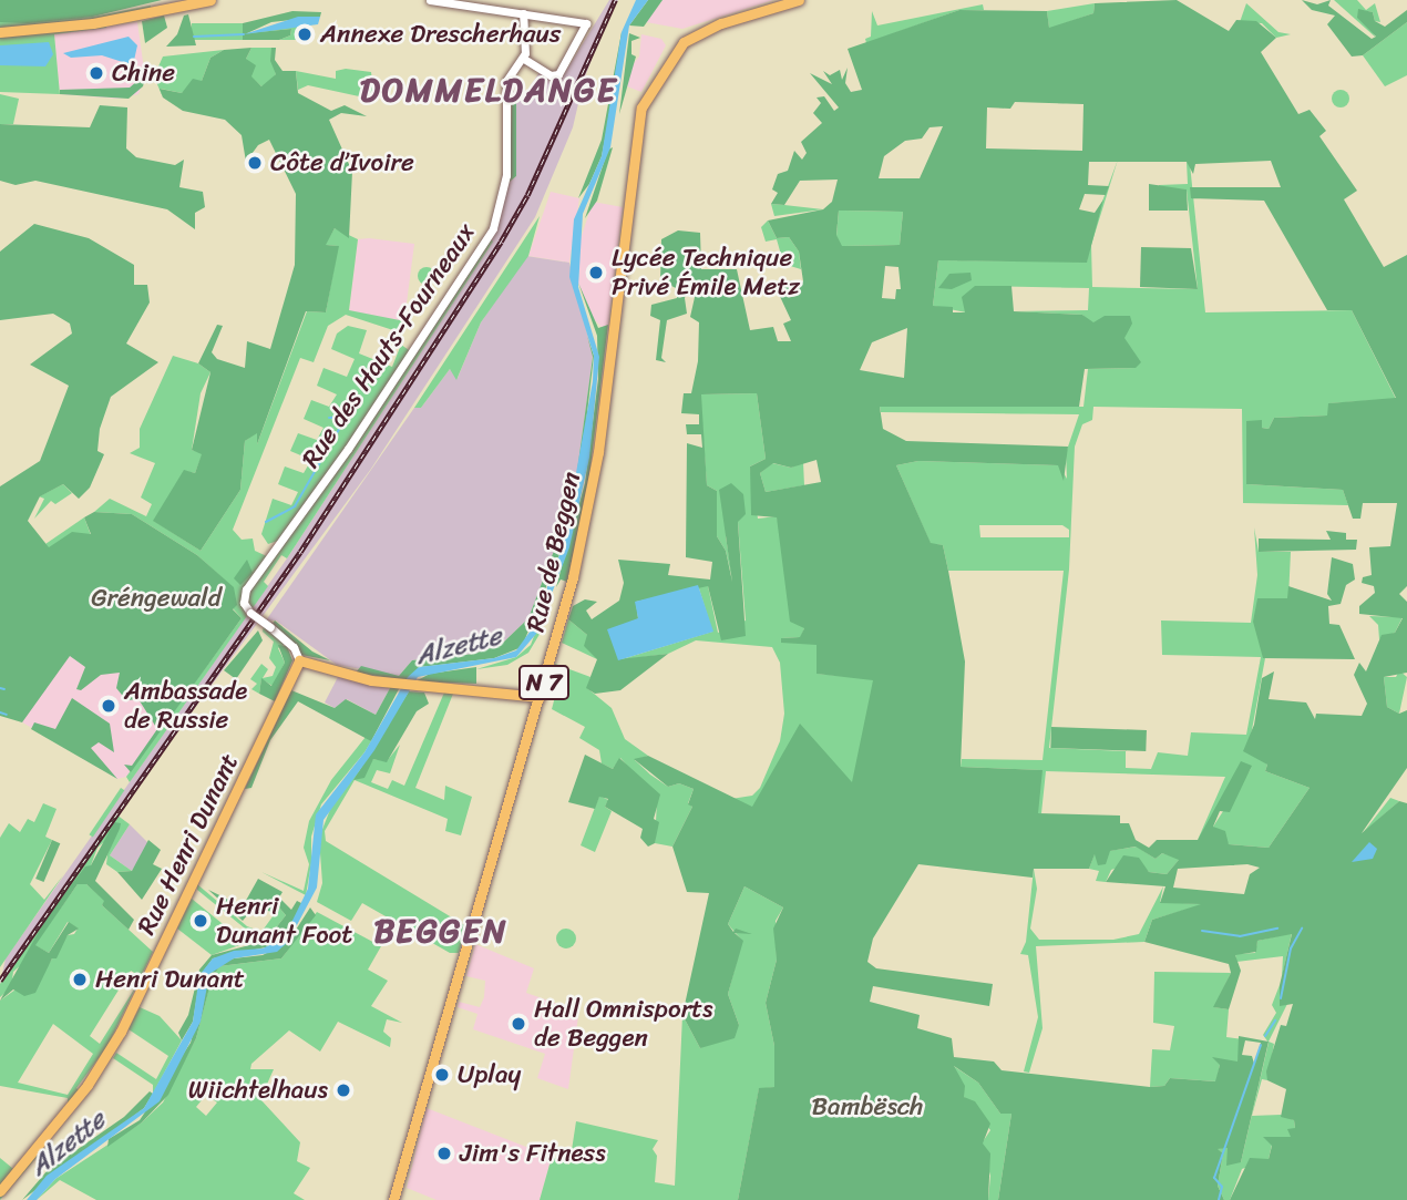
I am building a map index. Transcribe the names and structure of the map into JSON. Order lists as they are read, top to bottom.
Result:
{
  "streets": {
    "main road": ["Rue de Beggen", "N 7", "Rue Henri Dunant"],
    "street": ["Rue des Hauts-Fourneaux"]
  },
  "crossings": [
    ["Rue des Hauts-Fourneaux", "Rue Henri Dunant"]
  ],
  "districts": ["DOMMELDANGE", "BEGGEN"],
  "water": ["Alzette"],
  "parks": ["Gréngewald", "Bambësch"],
  "places": [
    "Annexe Drescherhaus",
    "Chine",
    "Côte d’Ivoire",
    "Lycée Technique Privé Émile Metz",
    "Ambassade de Russie",
    "Henri Dunant Foot",
    "Henri Dunant",
    "Hall Omnisports de Beggen",
    "Uplay",
    "Wiichtelhaus",
    "Jim's Fitness"
  ]
}
